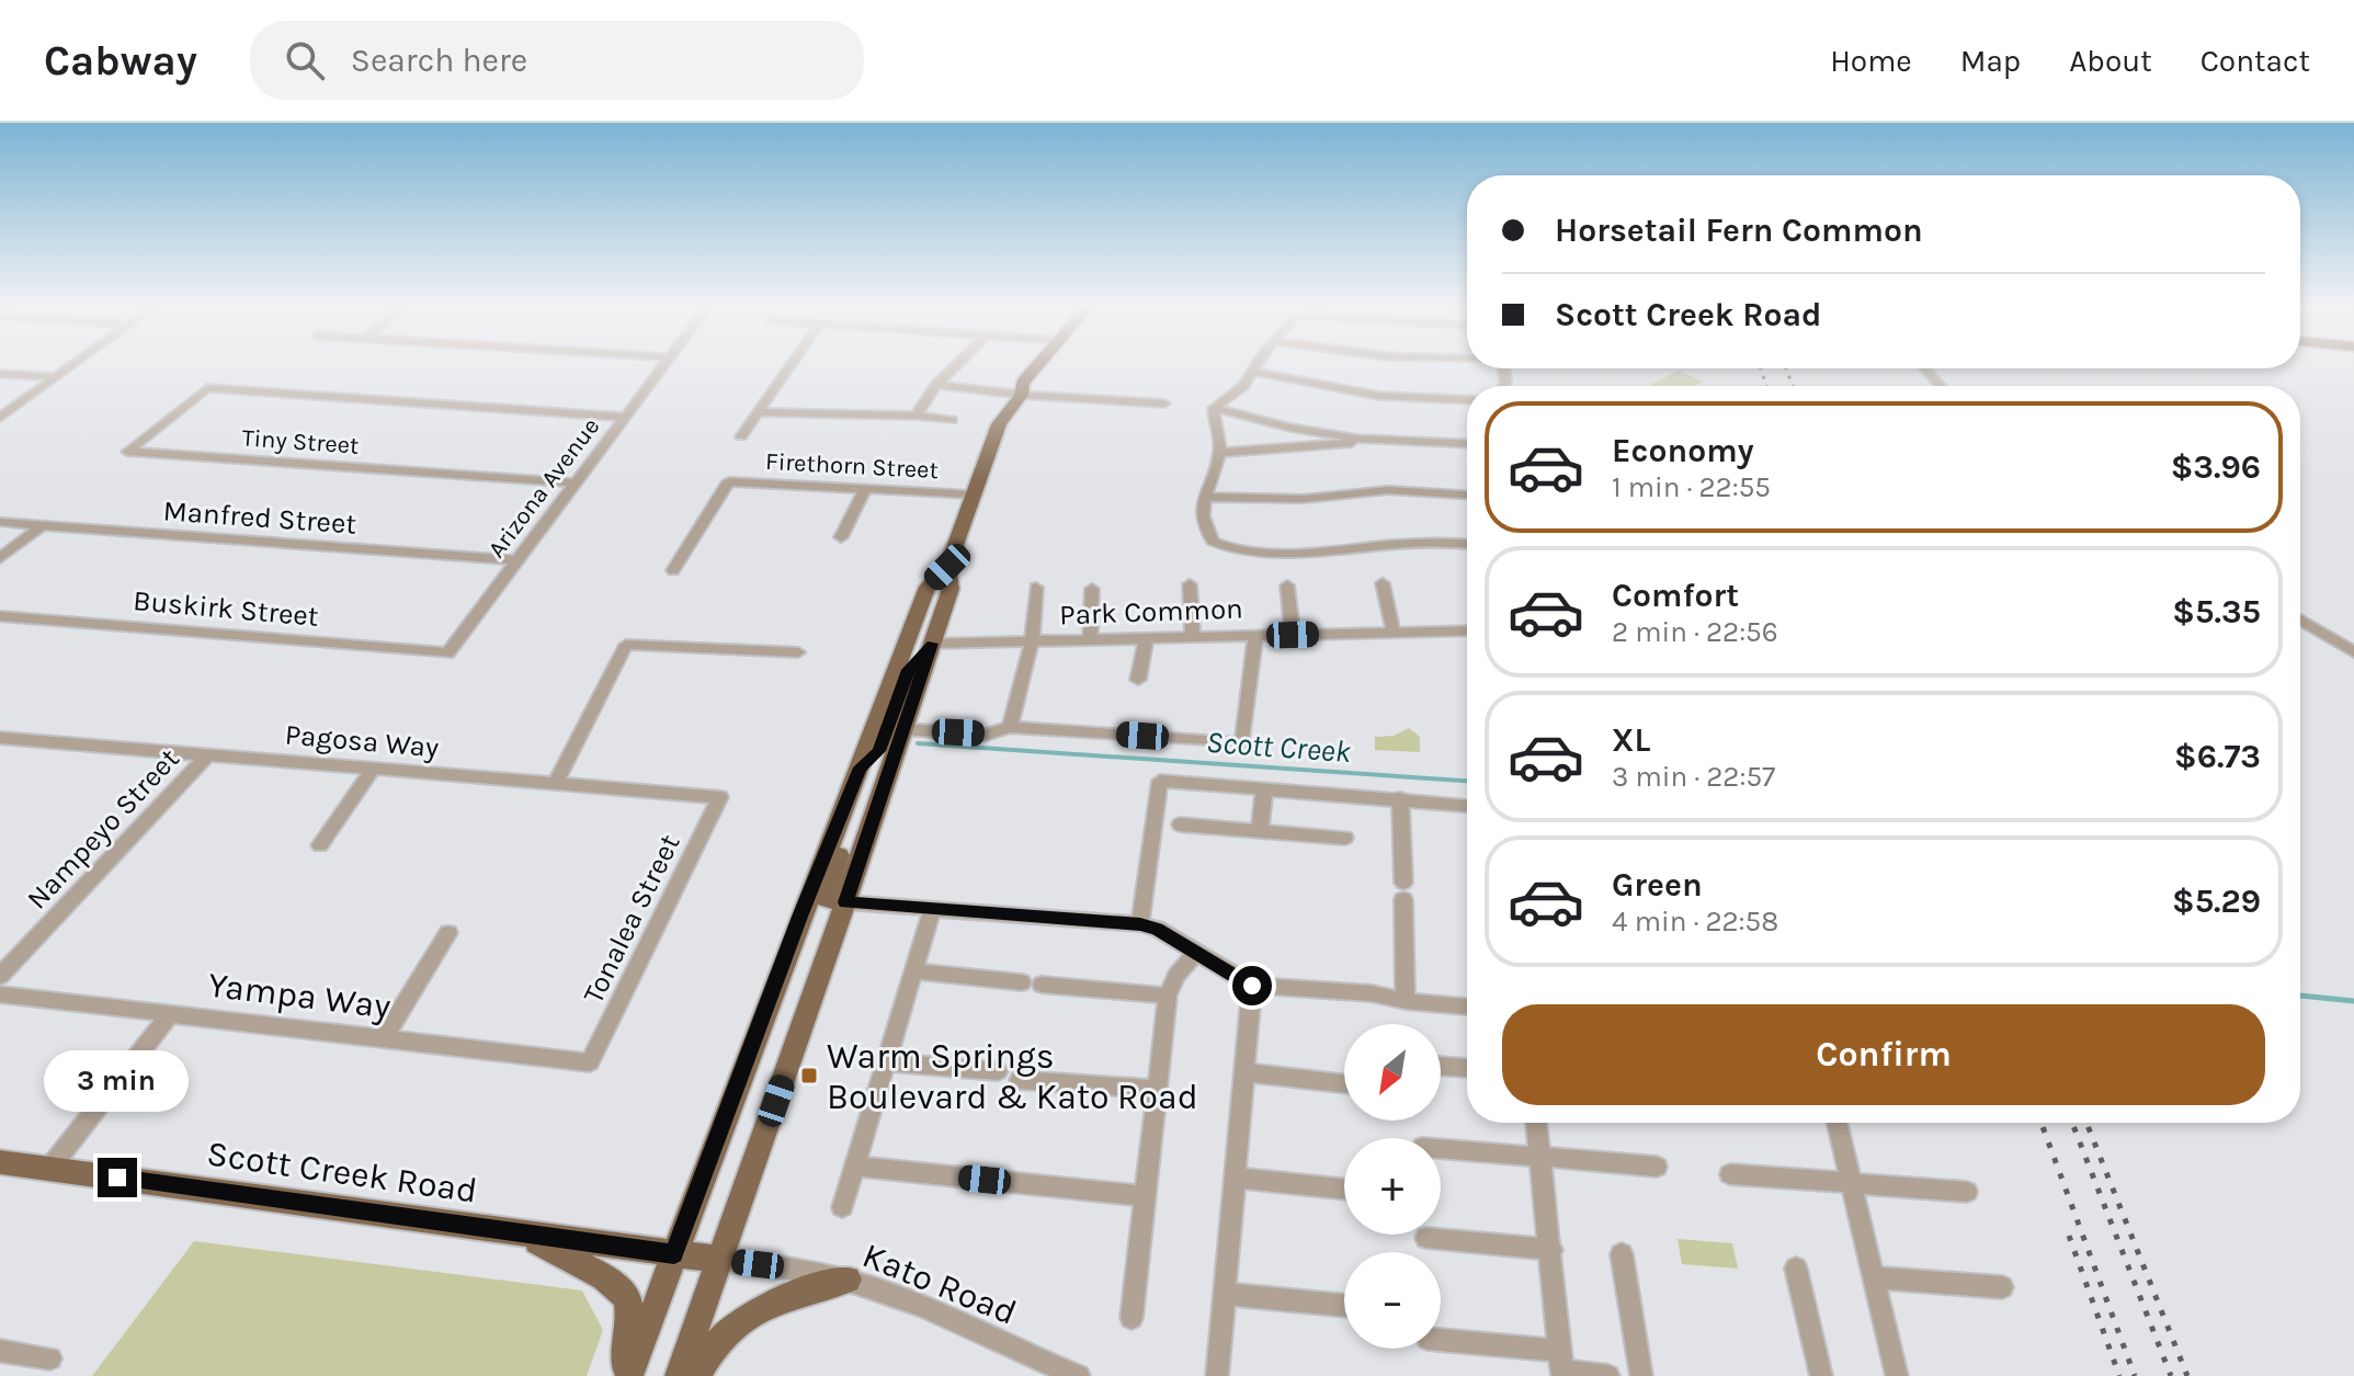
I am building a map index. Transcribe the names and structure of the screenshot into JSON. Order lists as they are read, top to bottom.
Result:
{
  "streets": {
    "main road": ["Scott Creek Road"],
    "street": [
      "Tiny Street",
      "Firethorn Street",
      "Arizona Avenue",
      "Manfred Street",
      "Buskirk Street",
      "Park Common",
      "Pagosa Way",
      "Nampeyo Street",
      "Tonalea Street",
      "Yampa Way",
      "Kato Road"
    ]
  },
  "crossings": [
    ["Tiny Street", "Arizona Avenue"],
    ["Arizona Avenue", "Manfred Street"],
    ["Arizona Avenue", "Buskirk Street"],
    ["Pagosa Way", "Nampeyo Street"],
    ["Pagosa Way", "Tonalea Street"],
    ["Tonalea Street", "Yampa Way"],
    ["Scott Creek Road", "Kato Road"]
  ],
  "water": ["Scott Creek"],
  "places": {
    "transit": ["Warm Springs Boulevard & Kato Road"]
  },
  "north": "bottom left",
  "page": {
    "header": "Cabway",
    "search": "Search here",
    "nav": [
      "Home",
      "Map",
      "About",
      "Contact"
    ],
    "banner": ["Horsetail Fern Common", "Scott Creek Road"],
    "list": [
      {
        "name": "Economy",
        "note": "1 min · 22:55",
        "value": "$3.96"
      },
      {
        "name": "Comfort",
        "note": "2 min · 22:56",
        "value": "$5.35"
      },
      {
        "name": "XL",
        "note": "3 min · 22:57",
        "value": "$6.73"
      },
      {
        "name": "Green",
        "note": "4 min · 22:58",
        "value": "$5.29"
      }
    ],
    "buttons": "Confirm",
    "map_buttons": ["+", "−"],
    "bubble": "3 min"
  }
}
